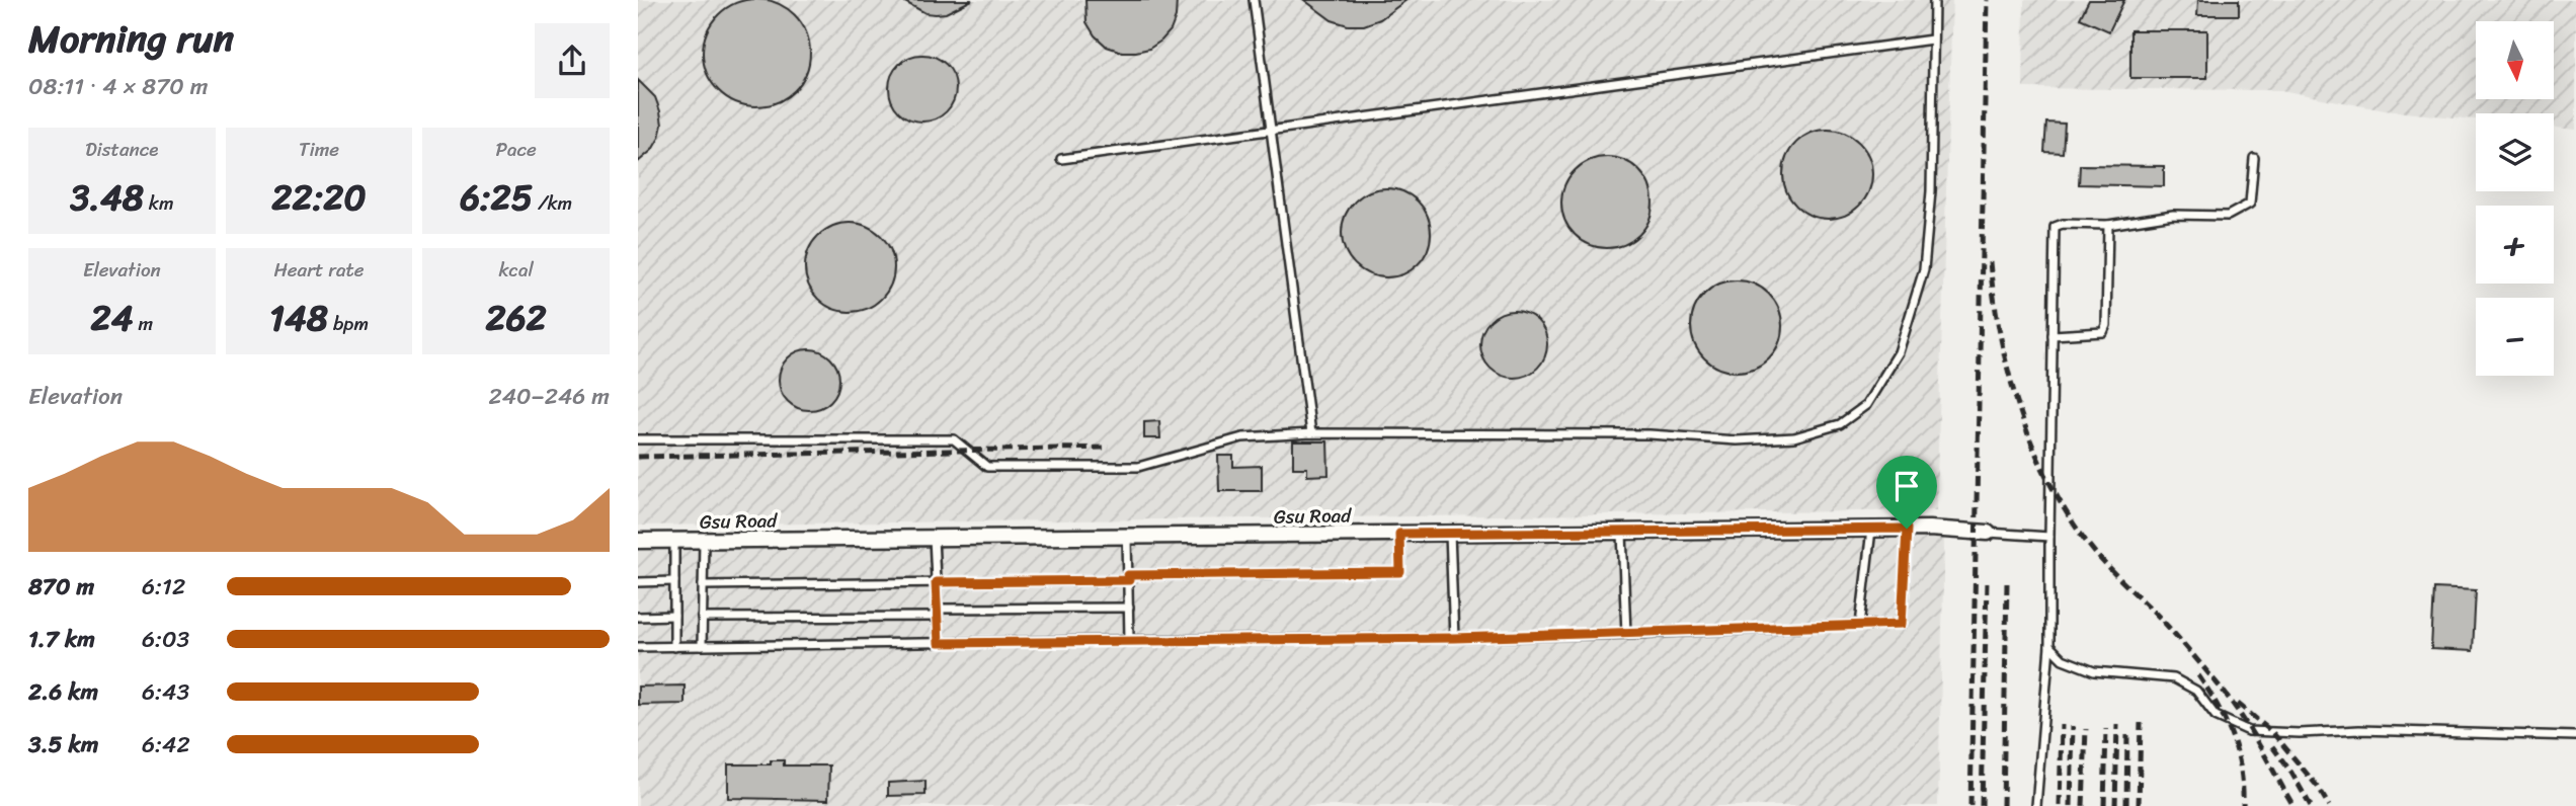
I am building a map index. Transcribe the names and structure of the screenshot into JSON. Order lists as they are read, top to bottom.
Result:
{
  "streets": {
    "street": ["Gsu Road"]
  },
  "north": "bottom",
  "page": {
    "heading": ["Morning run", "08:11 · 4 × 870 m"],
    "map_buttons": ["+", "−"],
    "stats": [
      ["Distance", "3.48 km"],
      ["Time", "22:20"],
      ["Pace", "6:25 /km"],
      ["Elevation", "24 m"],
      ["Heart rate", "148 bpm"],
      ["kcal", "262"]
    ],
    "chart": ["Elevation", "240–246 m"],
    "list": [
      {
        "name": "870 m",
        "note": "6:12"
      },
      {
        "name": "1.7 km",
        "note": "6:03"
      },
      {
        "name": "2.6 km",
        "note": "6:43"
      },
      {
        "name": "3.5 km",
        "note": "6:42"
      }
    ]
  }
}
